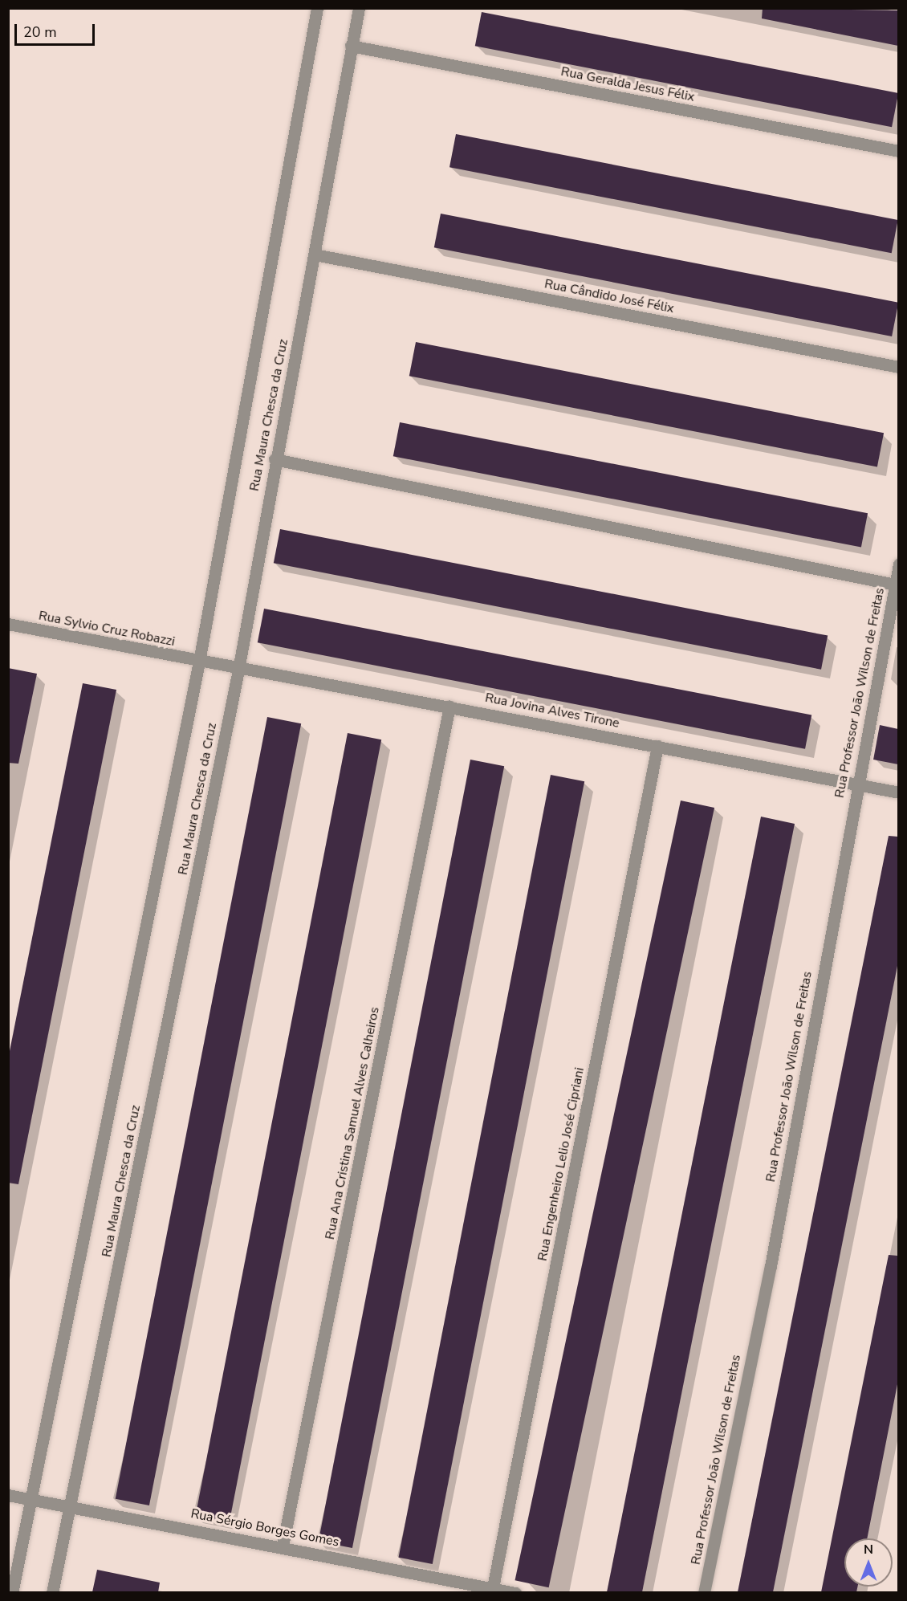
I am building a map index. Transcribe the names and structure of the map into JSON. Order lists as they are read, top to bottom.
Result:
{
  "streets": {
    "street": [
      "Rua Geralda Jesus Félix",
      "Rua Cândido José Félix",
      "Rua Maura Chesca da Cruz",
      "Rua Sylvio Cruz Robazzi",
      "Rua Professor João Wilson de Freitas",
      "Rua Jovina Alves Tirone",
      "Rua Ana Cristina Samuel Alves Calheiros",
      "Rua Engenheiro Lelio José Cipriani",
      "Rua Sérgio Borges Gomes"
    ]
  },
  "crossings": [
    ["Rua Geralda Jesus Félix", "Rua Maura Chesca da Cruz"],
    ["Rua Cândido José Félix", "Rua Maura Chesca da Cruz"],
    ["Rua Maura Chesca da Cruz", "Rua Sylvio Cruz Robazzi"],
    ["Rua Maura Chesca da Cruz", "Rua Jovina Alves Tirone"],
    ["Rua Maura Chesca da Cruz", "Rua Sérgio Borges Gomes"],
    ["Rua Sylvio Cruz Robazzi", "Rua Jovina Alves Tirone"],
    ["Rua Professor João Wilson de Freitas", "Rua Jovina Alves Tirone"],
    ["Rua Jovina Alves Tirone", "Rua Ana Cristina Samuel Alves Calheiros"],
    ["Rua Jovina Alves Tirone", "Rua Engenheiro Lelio José Cipriani"],
    ["Rua Ana Cristina Samuel Alves Calheiros", "Rua Sérgio Borges Gomes"],
    ["Rua Engenheiro Lelio José Cipriani", "Rua Sérgio Borges Gomes"]
  ],
  "scale_bar": "20 m",
  "north": "top"
}
